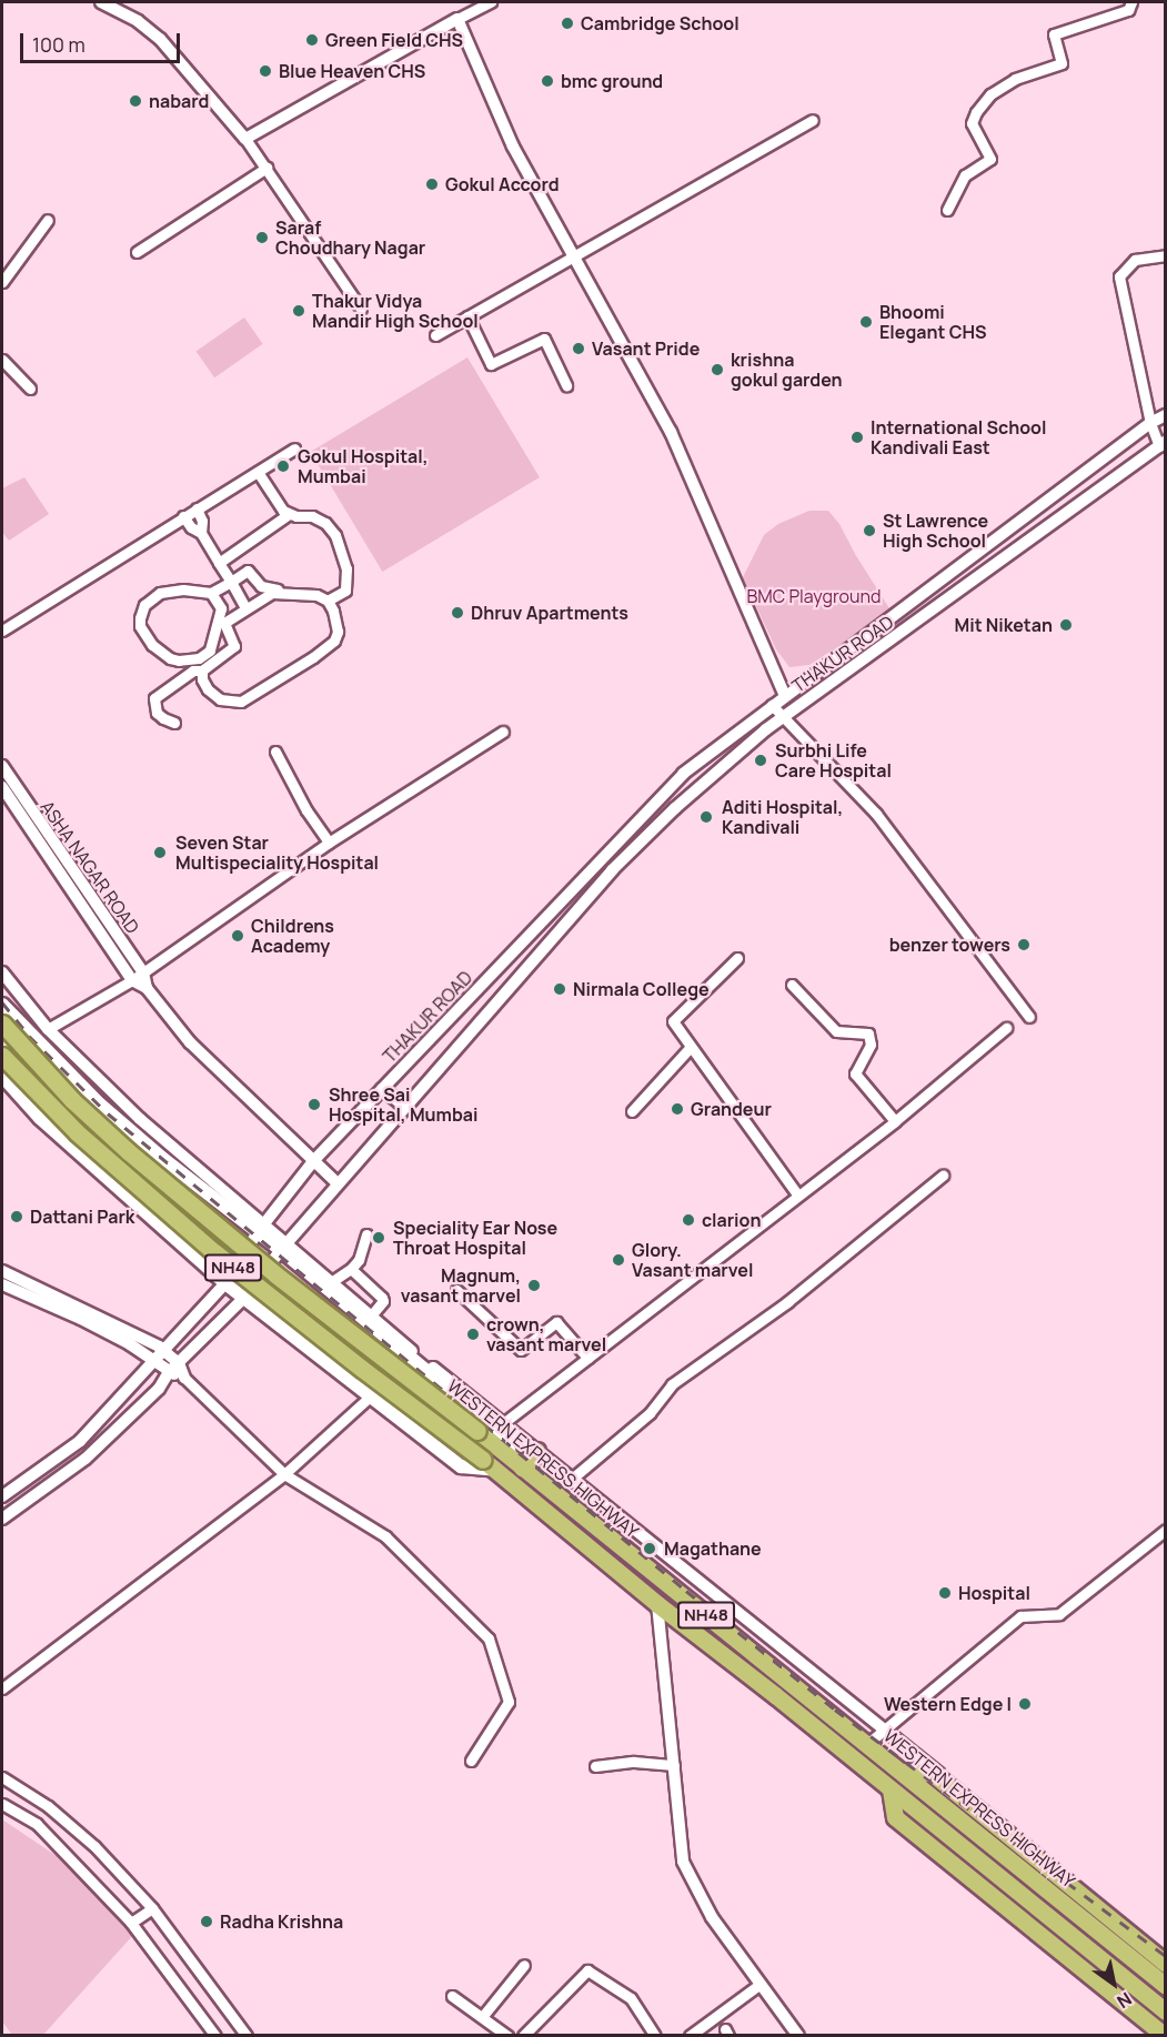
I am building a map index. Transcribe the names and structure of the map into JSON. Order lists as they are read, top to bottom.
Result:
{
  "streets": {
    "highway": ["NH48", "WESTERN EXPRESS HIGHWAY"],
    "street": ["THAKUR ROAD", "ASHA NAGAR ROAD"]
  },
  "crossings": [
    ["THAKUR ROAD", "ASHA NAGAR ROAD"]
  ],
  "parks": ["BMC Playground"],
  "places": [
    "Cambridge School",
    "Green Field CHS",
    "Blue Heaven CHS",
    "bmc ground",
    "nabard",
    "Gokul Accord",
    "Saraf Choudhary Nagar",
    "Thakur Vidya Mandir High School",
    "Bhoomi Elegant CHS",
    "Vasant Pride",
    "krishna gokul garden",
    "International School Kandivali East",
    "Gokul Hospital, Mumbai",
    "St Lawrence High School",
    "Dhruv Apartments",
    "Mit Niketan",
    "Surbhi Life Care Hospital",
    "Aditi Hospital, Kandivali",
    "Seven Star Multispeciality Hospital",
    "Childrens Academy",
    "benzer towers",
    "Nirmala College",
    "Shree Sai Hospital, Mumbai",
    "Grandeur",
    "Dattani Park",
    "clarion",
    "Speciality Ear Nose Throat Hospital",
    "Glory. Vasant marvel",
    "Magnum, vasant marvel",
    "crown, vasant marvel",
    "Magathane",
    "Hospital",
    "Western Edge I",
    "Radha Krishna"
  ],
  "scale_bar": "100 m",
  "north": "bottom right"
}
